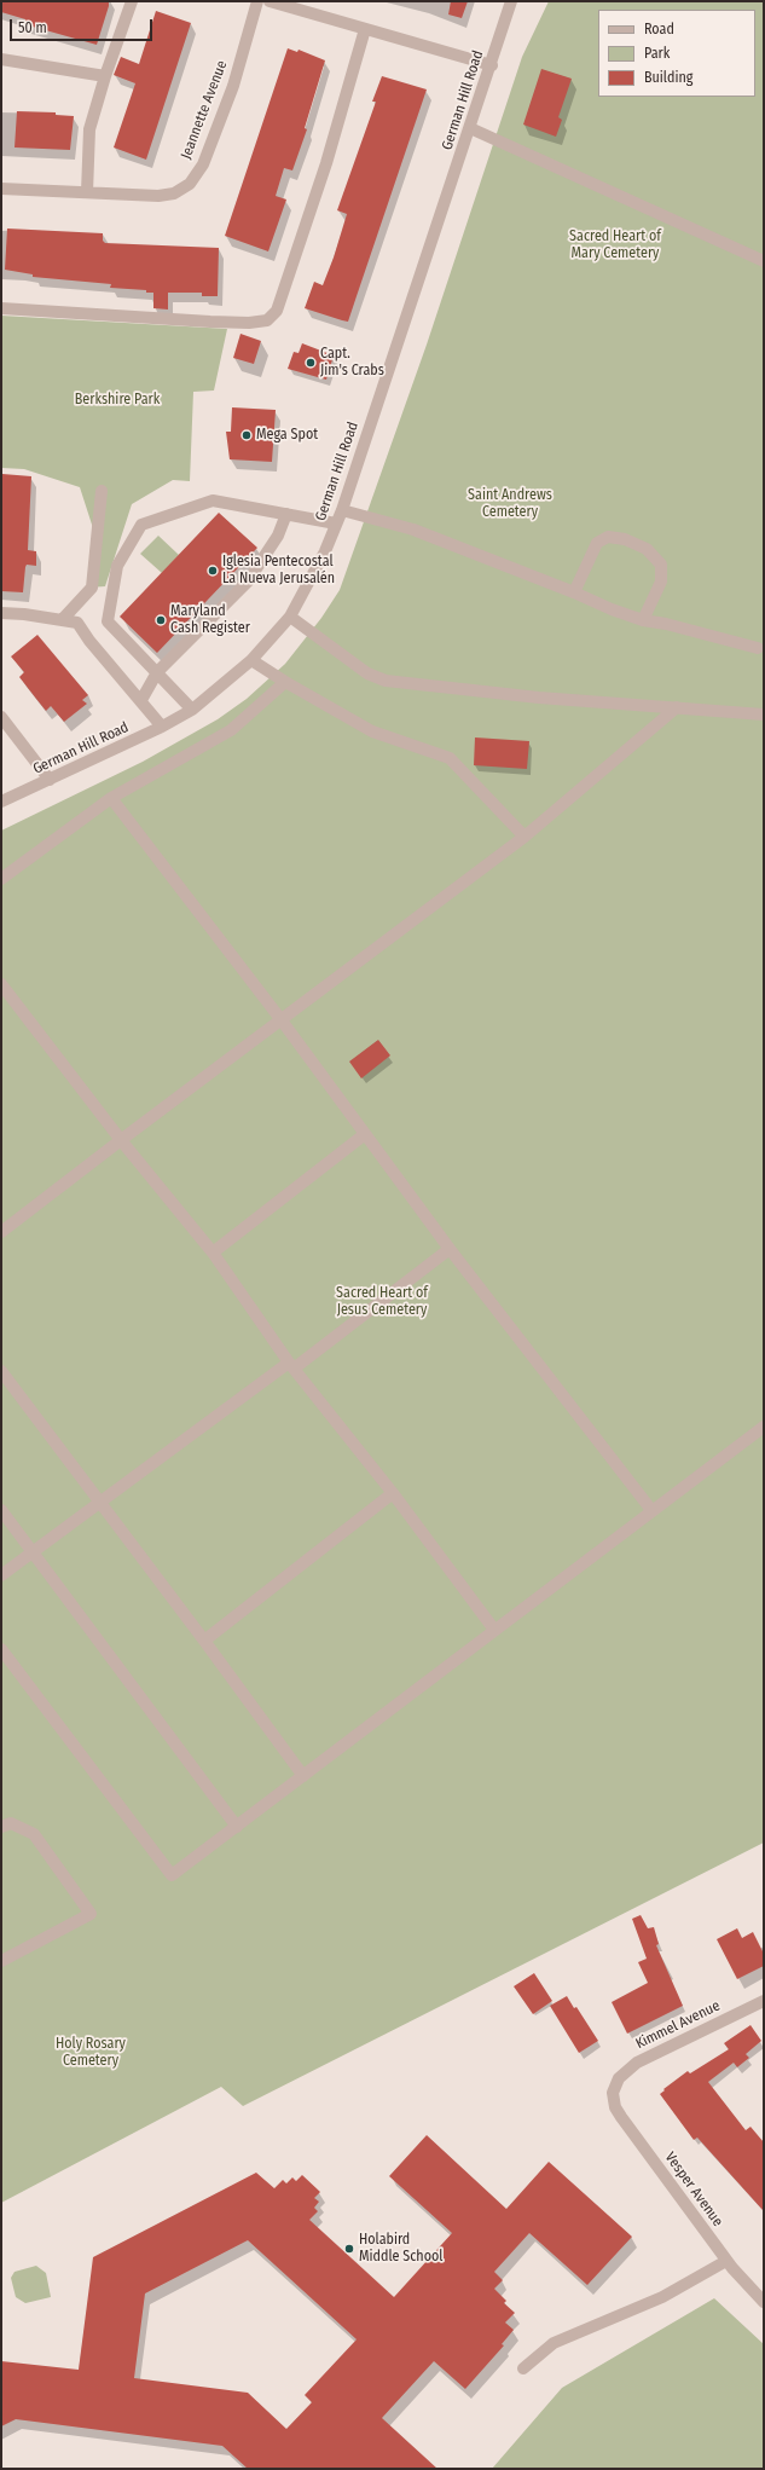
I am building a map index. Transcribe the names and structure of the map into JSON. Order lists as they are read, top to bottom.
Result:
{
  "streets": {
    "street": [
      "German Hill Road",
      "Jeannette Avenue",
      "Kimmel Avenue",
      "Vesper Avenue"
    ]
  },
  "crossings": [
    ["Kimmel Avenue", "Vesper Avenue"]
  ],
  "parks": [
    "Sacred Heart of Mary Cemetery",
    "Berkshire Park",
    "Saint Andrews Cemetery",
    "Sacred Heart of Jesus Cemetery",
    "Holy Rosary Cemetery"
  ],
  "places": [
    "Capt. Jim's Crabs",
    "Mega Spot",
    "Iglesia Pentecostal La Nueva Jerusalén",
    "Maryland Cash Register",
    "Holabird Middle School"
  ],
  "legend": ["Road", "Park", "Building"],
  "scale_bar": "50 m"
}
